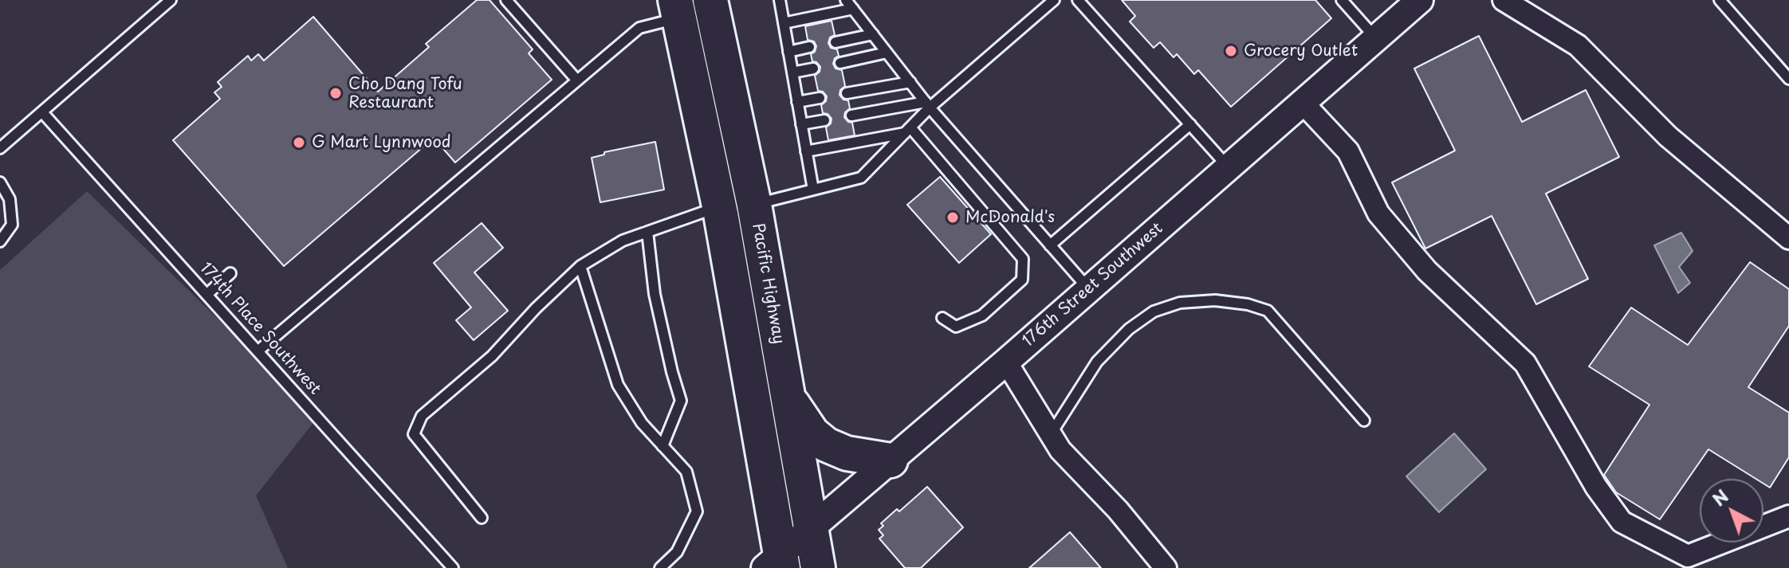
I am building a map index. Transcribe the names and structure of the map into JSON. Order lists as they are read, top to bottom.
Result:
{
  "streets": {
    "highway": ["Pacific Highway"],
    "street": ["176th Street Southwest"],
    "lane": ["174th Place Southwest"]
  },
  "crossings": [
    ["Pacific Highway", "176th Street Southwest"]
  ],
  "places": [
    "Grocery Outlet",
    "Cho Dang Tofu Restaurant",
    "G Mart Lynnwood",
    "McDonald's"
  ],
  "north": "top left"
}
